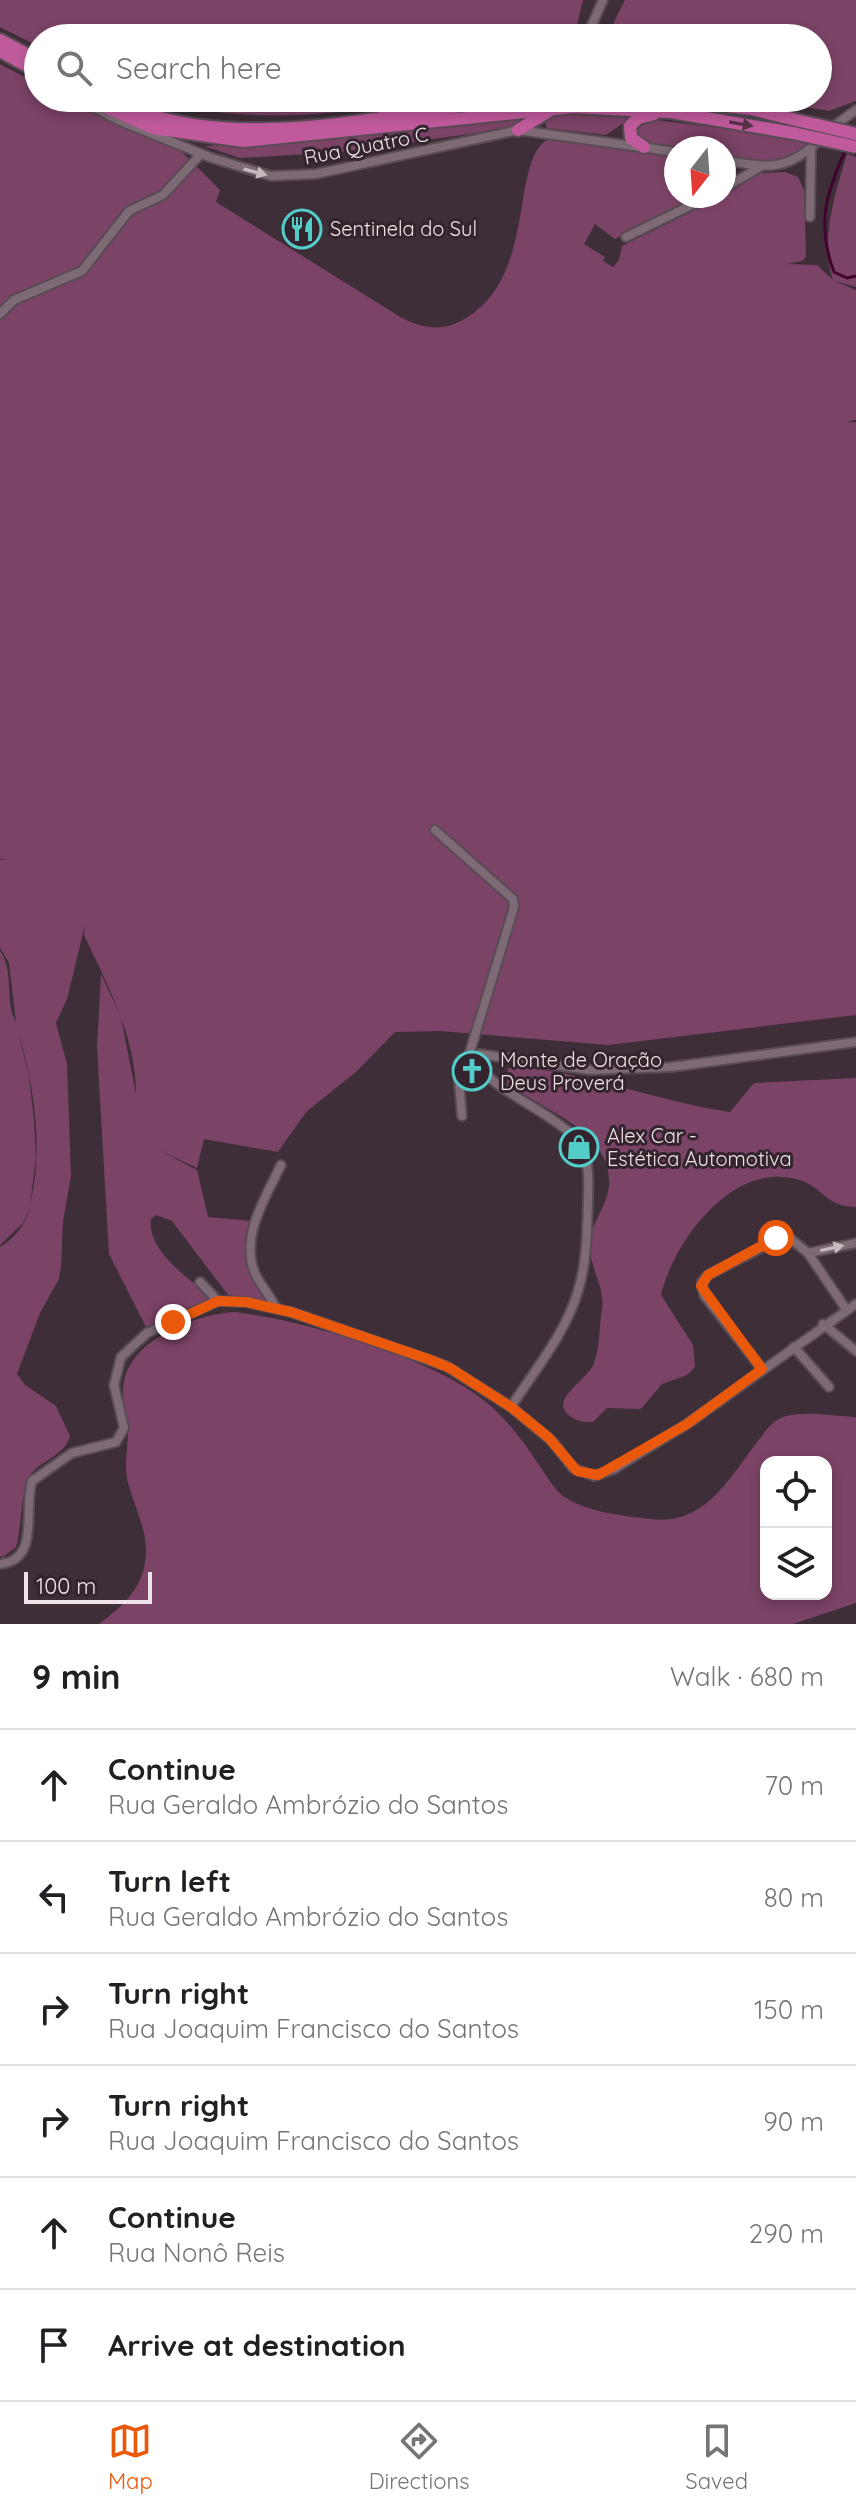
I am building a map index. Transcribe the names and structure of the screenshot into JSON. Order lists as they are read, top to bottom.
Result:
{
  "streets": {
    "street": ["Rua Quatro C"]
  },
  "one_way": ["Rua Quatro C"],
  "places": {
    "restaurant": ["Sentinela do Sul"],
    "church": ["Monte de Oração Deus Proverá"],
    "shop": ["Alex Car - Estética Automotiva"]
  },
  "scale_bar": "100 m",
  "north": "bottom",
  "page": {
    "search": "Search here",
    "scale": "100 m",
    "heading": ["9 min", "Walk · 680 m"],
    "list": [
      ["Continue", "Rua Geraldo Ambrózio do Santos", "70 m"],
      ["Turn left", "Rua Geraldo Ambrózio do Santos", "80 m"],
      ["Turn right", "Rua Joaquim Francisco do Santos", "150 m"],
      ["Turn right", "Rua Joaquim Francisco do Santos", "90 m"],
      ["Continue", "Rua Nonô Reis", "290 m"],
      "Arrive at destination"
    ],
    "nav": ["Map", "Directions", "Saved"]
  }
}
